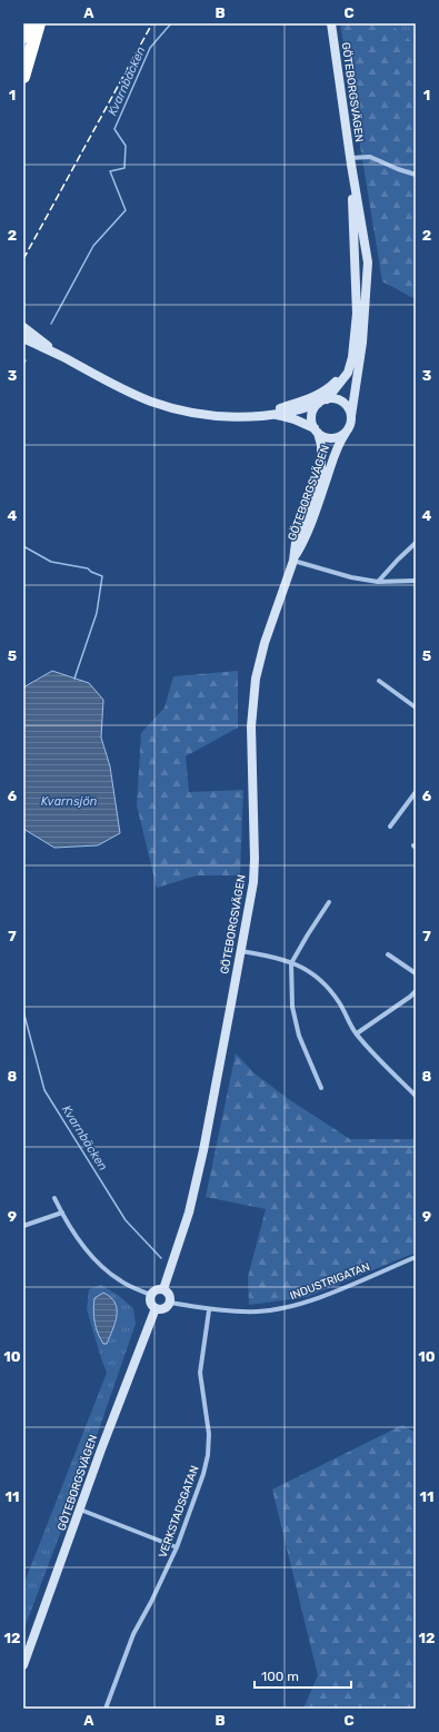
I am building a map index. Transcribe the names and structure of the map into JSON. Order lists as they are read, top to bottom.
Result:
{
  "streets": {
    "street": ["GÖTEBORGSVÄGEN", "INDUSTRIGATAN", "VERKSTADSGATAN"]
  },
  "crossings": [
    ["GÖTEBORGSVÄGEN", "INDUSTRIGATAN"],
    ["INDUSTRIGATAN", "VERKSTADSGATAN"]
  ],
  "water": ["Kvarnbäcken", "Kvarnsjön"],
  "scale_bar": "100 m",
  "grid": {
    "columns": ["A", "B", "C"],
    "rows": [
      "1",
      "2",
      "3",
      "4",
      "5",
      "6",
      "7",
      "8",
      "9",
      "10",
      "11",
      "12"
    ]
  }
}
